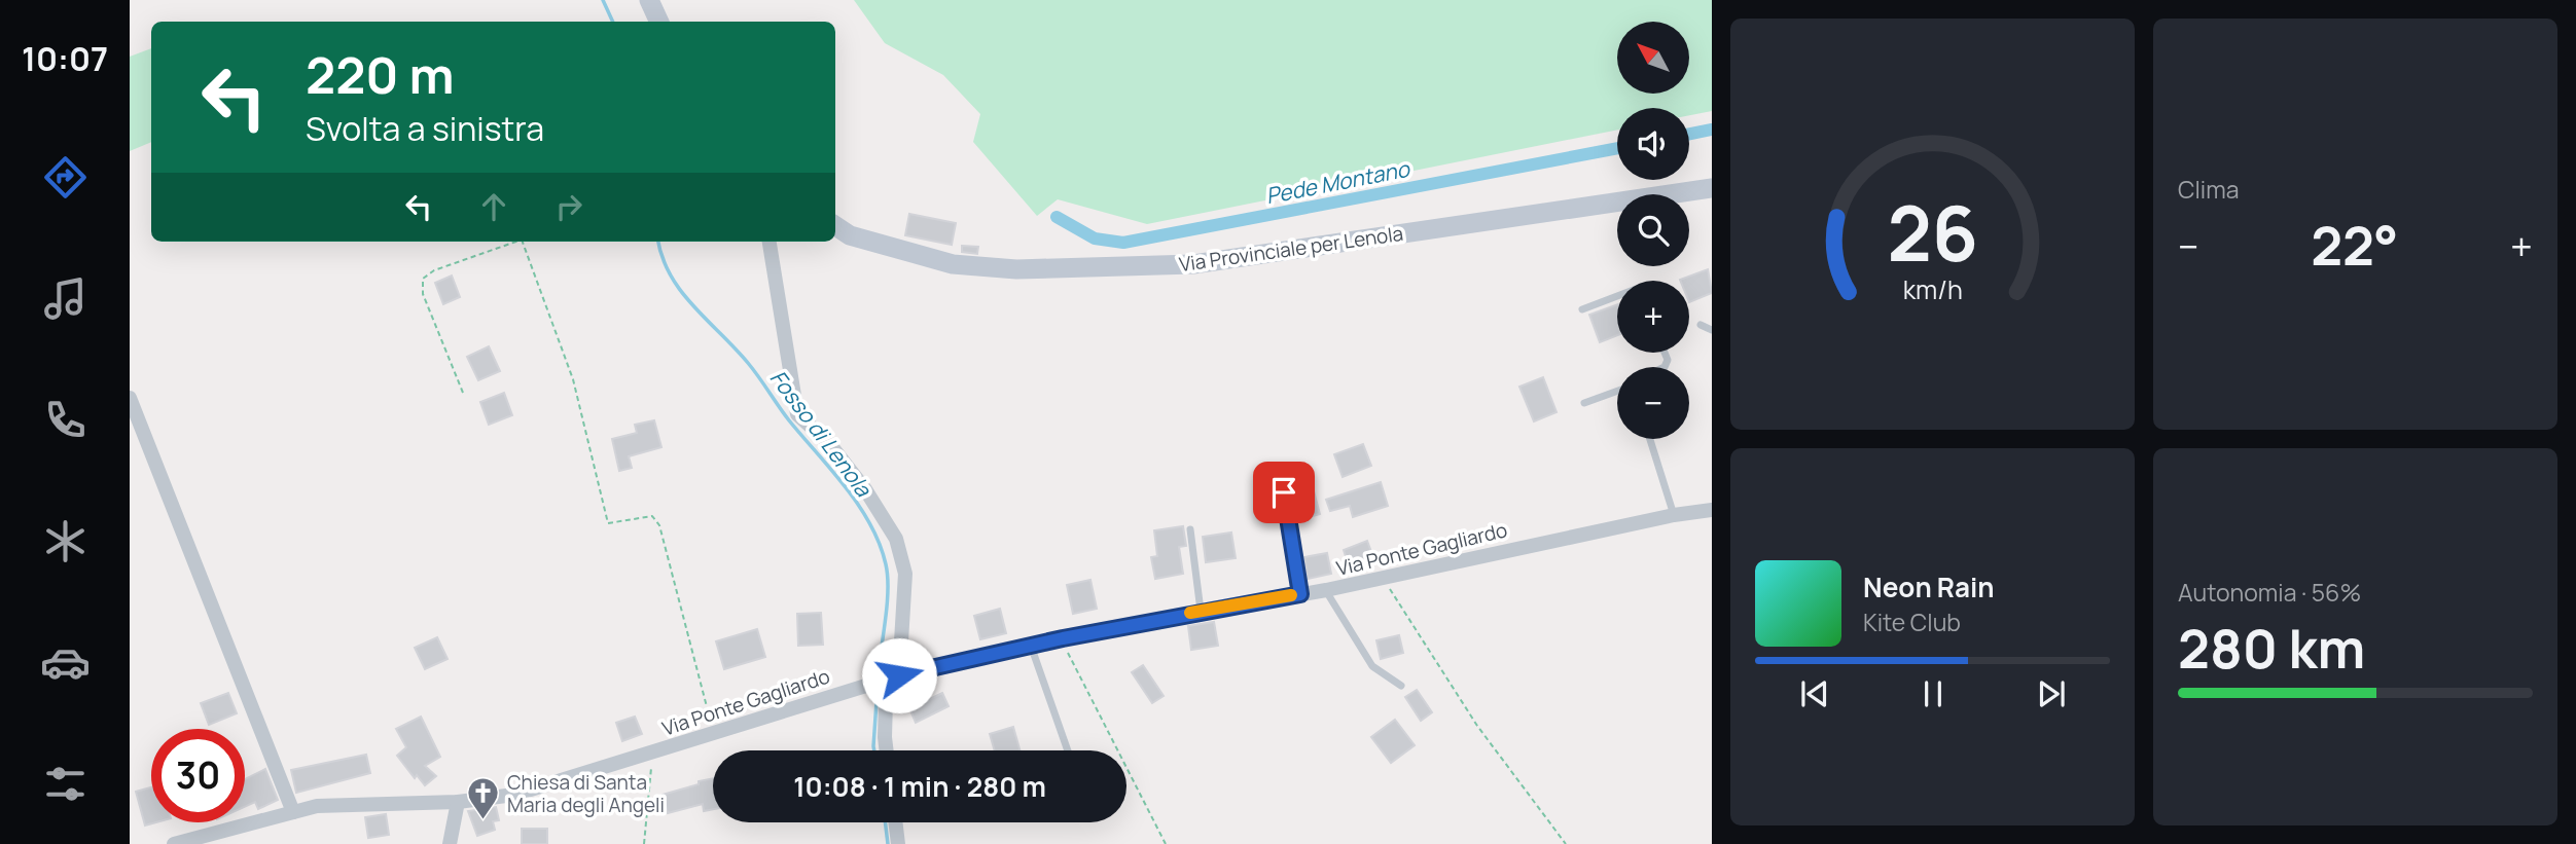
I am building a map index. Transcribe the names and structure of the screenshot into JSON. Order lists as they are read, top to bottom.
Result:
{
  "streets": {
    "main road": ["Via Provinciale per Lenola"],
    "street": ["Via Ponte Gagliardo"]
  },
  "water": ["Pede Montano", "Fosso di Lenola"],
  "places": {
    "church": ["Chiesa di Santa Maria degli Angeli"]
  },
  "north": "top left",
  "page": {
    "tabs": "10:07",
    "tile": [
      "Clima",
      ["Autonomia · 56%", "280 km"]
    ],
    "map_buttons": ["+", "−"],
    "turn": ["220 m", "Svolta a sinistra"],
    "heat": ["−", "22°", "+"],
    "song": ["Neon Rain", "Kite Club"],
    "limit": "30",
    "trip": "10:08 · 1 min · 280 m",
    "gauge": ["26", "km/h"]
  }
}
